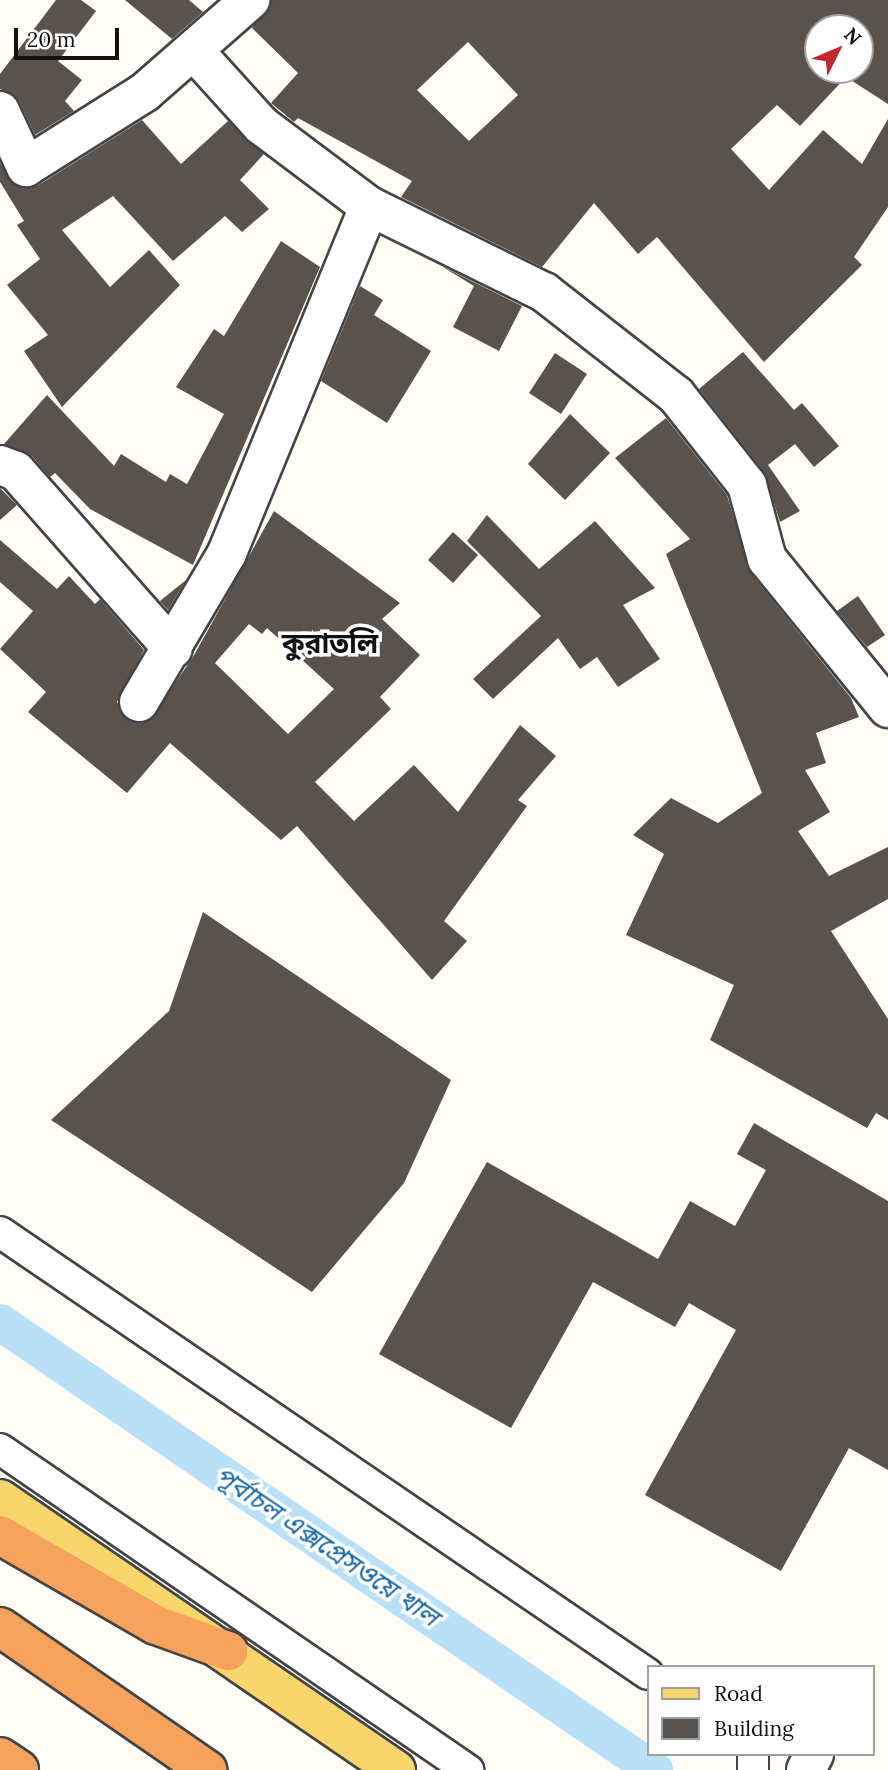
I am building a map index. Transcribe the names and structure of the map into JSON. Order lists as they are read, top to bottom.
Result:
{
  "districts": ["কুরাতলি"],
  "water": ["পূর্বাচল এক্সপ্রেসওয়ে খাল"],
  "legend": ["Road", "Building"],
  "scale_bar": "20 m",
  "north": "top right"
}
